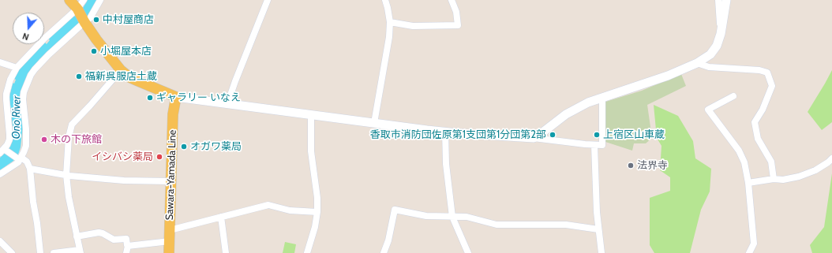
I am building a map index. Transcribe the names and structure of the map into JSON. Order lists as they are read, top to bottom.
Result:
{
  "streets": {
    "main road": ["Sawara-Yamada Line"]
  },
  "water": ["Ono River"],
  "places": [
    "中村屋商店",
    "小堀屋本店",
    "福新呉服店土蔵",
    "ギャラリー いなえ",
    "香取市消防団佐原第1支団第1分団第2部",
    "上宿区山車蔵",
    "木の下旅館",
    "オガワ薬局",
    "イシバシ薬局",
    "法界寺"
  ],
  "north": "bottom"
}
